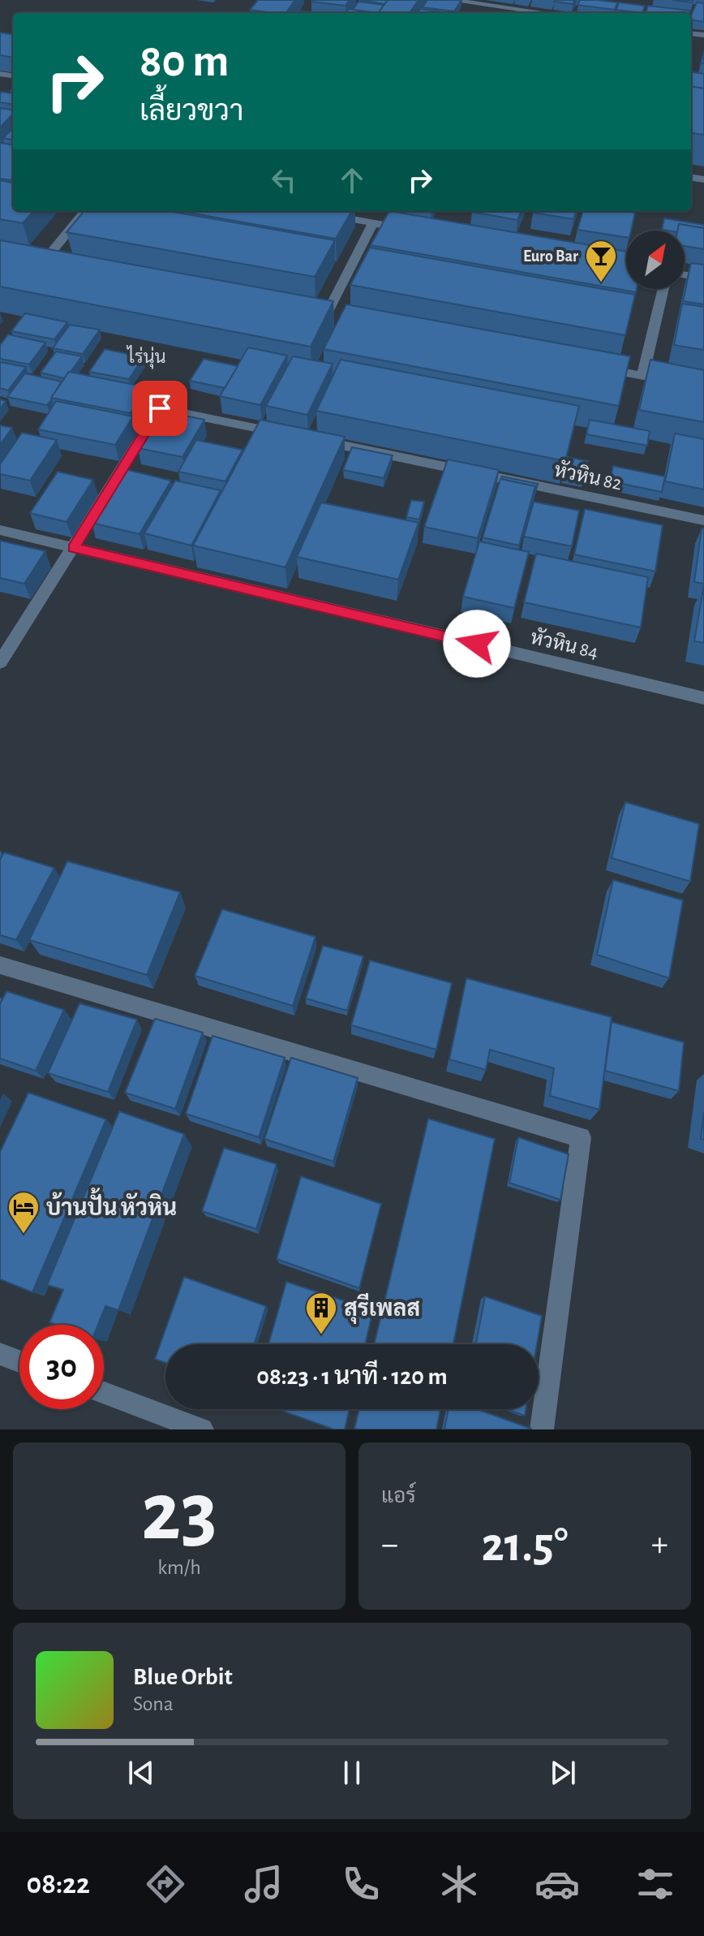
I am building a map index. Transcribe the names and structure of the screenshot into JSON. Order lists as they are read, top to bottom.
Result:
{
  "streets": {
    "street": ["หัวหิน 82", "หัวหิน 84"]
  },
  "districts": ["ไร่นุ่น"],
  "places": {
    "bar": ["Euro Bar"],
    "hotel": ["บ้านปั้น หัวหิน"],
    "building": ["สุรีเพลส"]
  },
  "north": "top right",
  "page": {
    "turn": ["80 m", "เลี้ยวขวา"],
    "limit": "30",
    "trip": "08:23 · 1 นาที · 120 m",
    "tile": [
      ["23", "km/h"],
      "แอร์"
    ],
    "heat": ["−", "21.5°", "+"],
    "song": ["Blue Orbit", "Sona"],
    "tabs": "08:22"
  }
}
